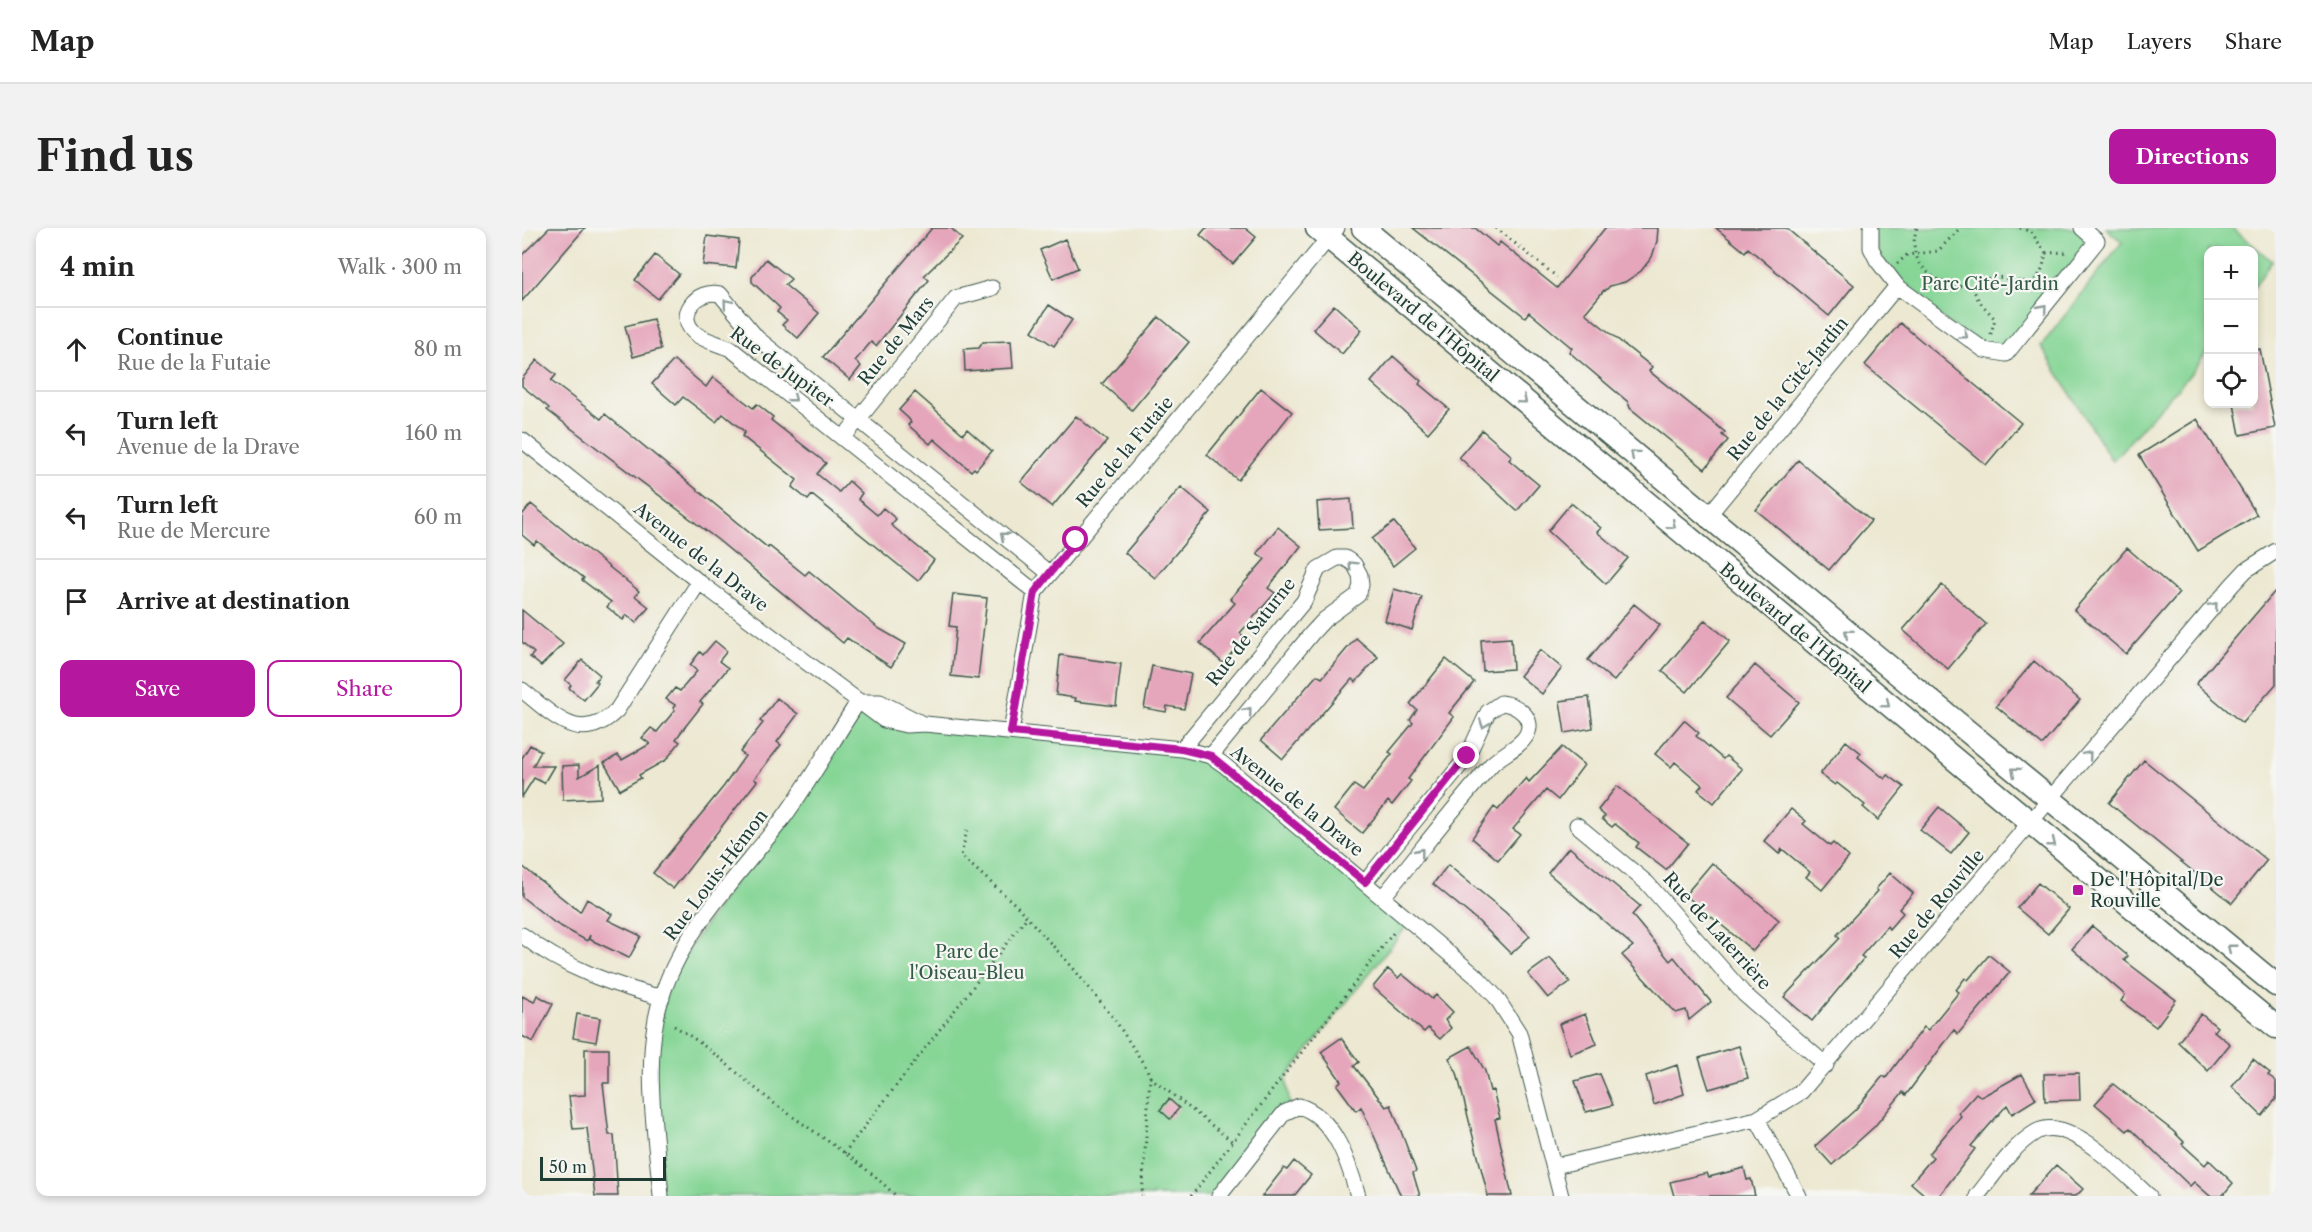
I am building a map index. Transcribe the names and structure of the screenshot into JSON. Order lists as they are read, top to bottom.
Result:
{
  "streets": {
    "main road": ["Boulevard de l'Hôpital"],
    "street": [
      "Rue de Mars",
      "Rue de Jupiter",
      "Rue de la Cité-Jardin",
      "Rue de la Futaie",
      "Avenue de la Drave",
      "Rue de Saturne",
      "Rue Louis-Hémon",
      "Rue de Rouville",
      "Rue de Laterrière"
    ]
  },
  "crossings": [
    ["Boulevard de l'Hôpital", "Rue de la Cité-Jardin"],
    ["Boulevard de l'Hôpital", "Rue de la Futaie"],
    ["Boulevard de l'Hôpital", "Rue de Rouville"],
    ["Rue de Mars", "Rue de Jupiter"],
    ["Rue de Jupiter", "Rue de la Futaie"],
    ["Rue de la Futaie", "Avenue de la Drave"],
    ["Avenue de la Drave", "Rue de Saturne"],
    ["Avenue de la Drave", "Rue Louis-Hémon"],
    ["Avenue de la Drave", "Rue de Rouville"],
    ["Rue de Rouville", "Rue de Laterrière"]
  ],
  "parks": ["Parc Cité-Jardin", "Parc de l'Oiseau-Bleu"],
  "places": {
    "transit": ["De l'Hôpital/De Rouville"]
  },
  "scale_bar": "50 m",
  "page": {
    "header": "Map",
    "nav": ["Map", "Layers", "Share"],
    "buttons": [
      "Directions",
      ["Save", "Share"]
    ],
    "title": "Find us",
    "heading": ["4 min", "Walk · 300 m"],
    "map_buttons": ["+", "−"],
    "list": [
      ["Continue", "Rue de la Futaie", "80 m"],
      ["Turn left", "Avenue de la Drave", "160 m"],
      ["Turn left", "Rue de Mercure", "60 m"],
      "Arrive at destination"
    ],
    "scale": "50 m"
  }
}
